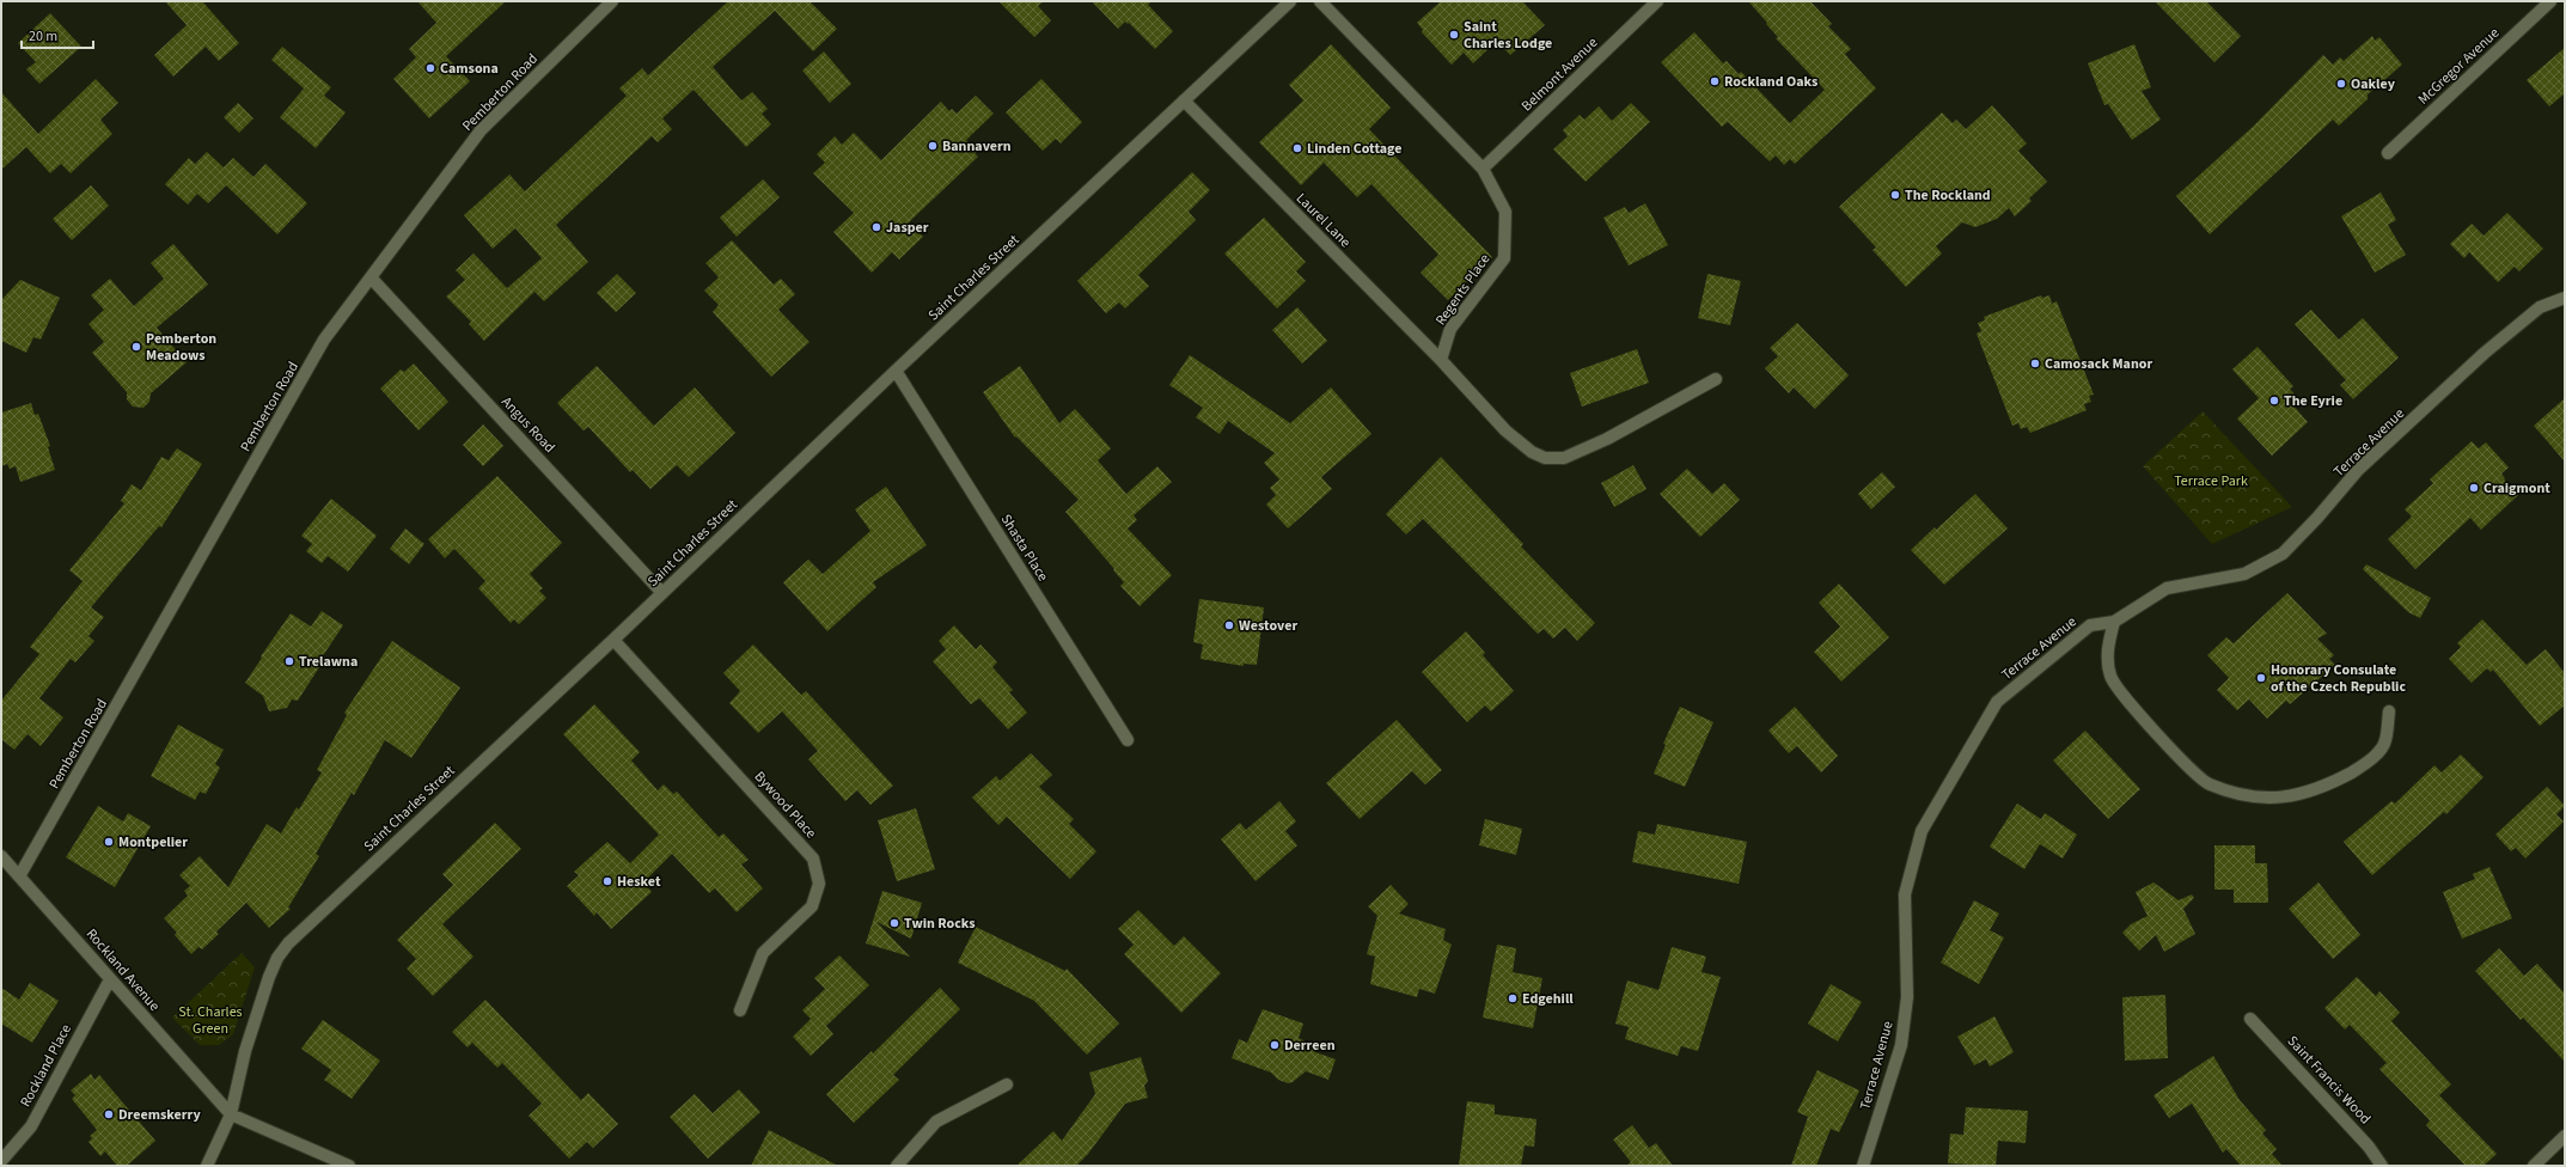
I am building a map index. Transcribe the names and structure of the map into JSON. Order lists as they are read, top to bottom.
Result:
{
  "streets": {
    "street": [
      "McGregor Avenue",
      "Belmont Avenue",
      "Pemberton Road",
      "Laurel Lane",
      "Saint Charles Street",
      "Regents Place",
      "Angus Road",
      "Terrace Avenue",
      "Shasta Place",
      "Bywood Place",
      "Rockland Avenue",
      "Rockland Place",
      "Saint Francis Wood"
    ]
  },
  "crossings": [
    ["Belmont Avenue", "Regents Place"],
    ["Pemberton Road", "Angus Road"],
    ["Pemberton Road", "Rockland Avenue"],
    ["Laurel Lane", "Saint Charles Street"],
    ["Laurel Lane", "Regents Place"],
    ["Saint Charles Street", "Angus Road"],
    ["Saint Charles Street", "Shasta Place"],
    ["Saint Charles Street", "Bywood Place"],
    ["Saint Charles Street", "Rockland Avenue"],
    ["Rockland Avenue", "Rockland Place"]
  ],
  "parks": ["Terrace Park", "St. Charles Green"],
  "places": [
    "Saint Charles Lodge",
    "Camsona",
    "Rockland Oaks",
    "Oakley",
    "Bannavern",
    "Linden Cottage",
    "The Rockland",
    "Jasper",
    "Pemberton Meadows",
    "Camosack Manor",
    "The Eyrie",
    "Craigmont",
    "Westover",
    "Trelawna",
    "Honorary Consulate of the Czech Republic",
    "Montpelier",
    "Hesket",
    "Twin Rocks",
    "Edgehill",
    "Derreen",
    "Dreemskerry"
  ],
  "scale_bar": "20 m"
}
